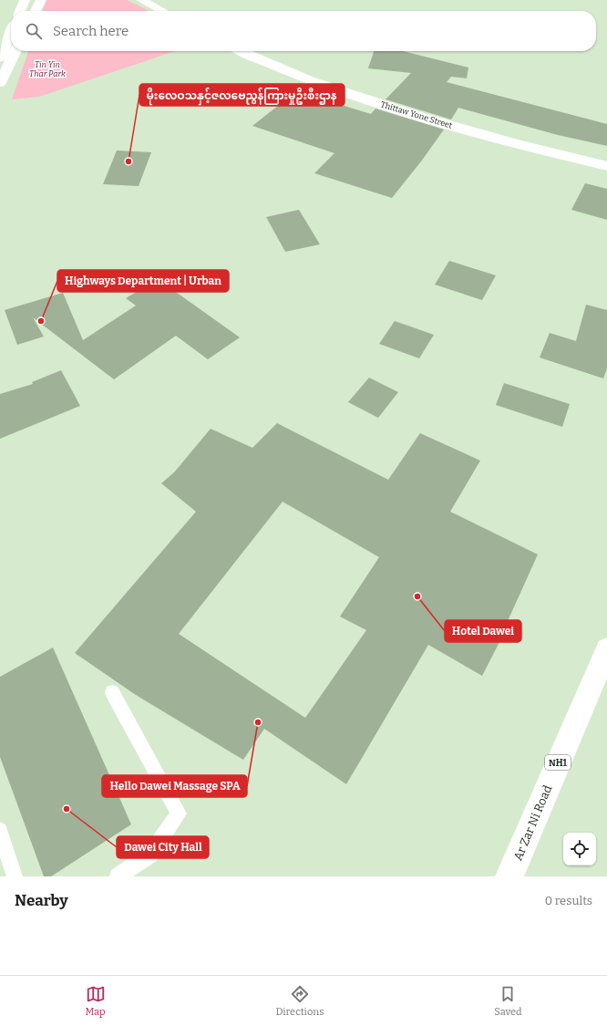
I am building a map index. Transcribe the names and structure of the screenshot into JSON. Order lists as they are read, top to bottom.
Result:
{
  "streets": {
    "main road": ["Thittaw Yone Street", "NH1", "Ar Zar Ni Road"]
  },
  "parks": ["Tin Yin Thar Park"],
  "places": [
    "မိုးလေဝသနှင့်ဇလဗေညွန်ကြားမှုဦးစီးဌာန",
    "Highways Department | Urban",
    "Hotel Dawei",
    "Hello Dawei Massage SPA",
    "Dawei City Hall"
  ],
  "page": {
    "search": "Search here",
    "heading": ["Nearby", "0 results"],
    "nav": ["Map", "Directions", "Saved"]
  }
}
